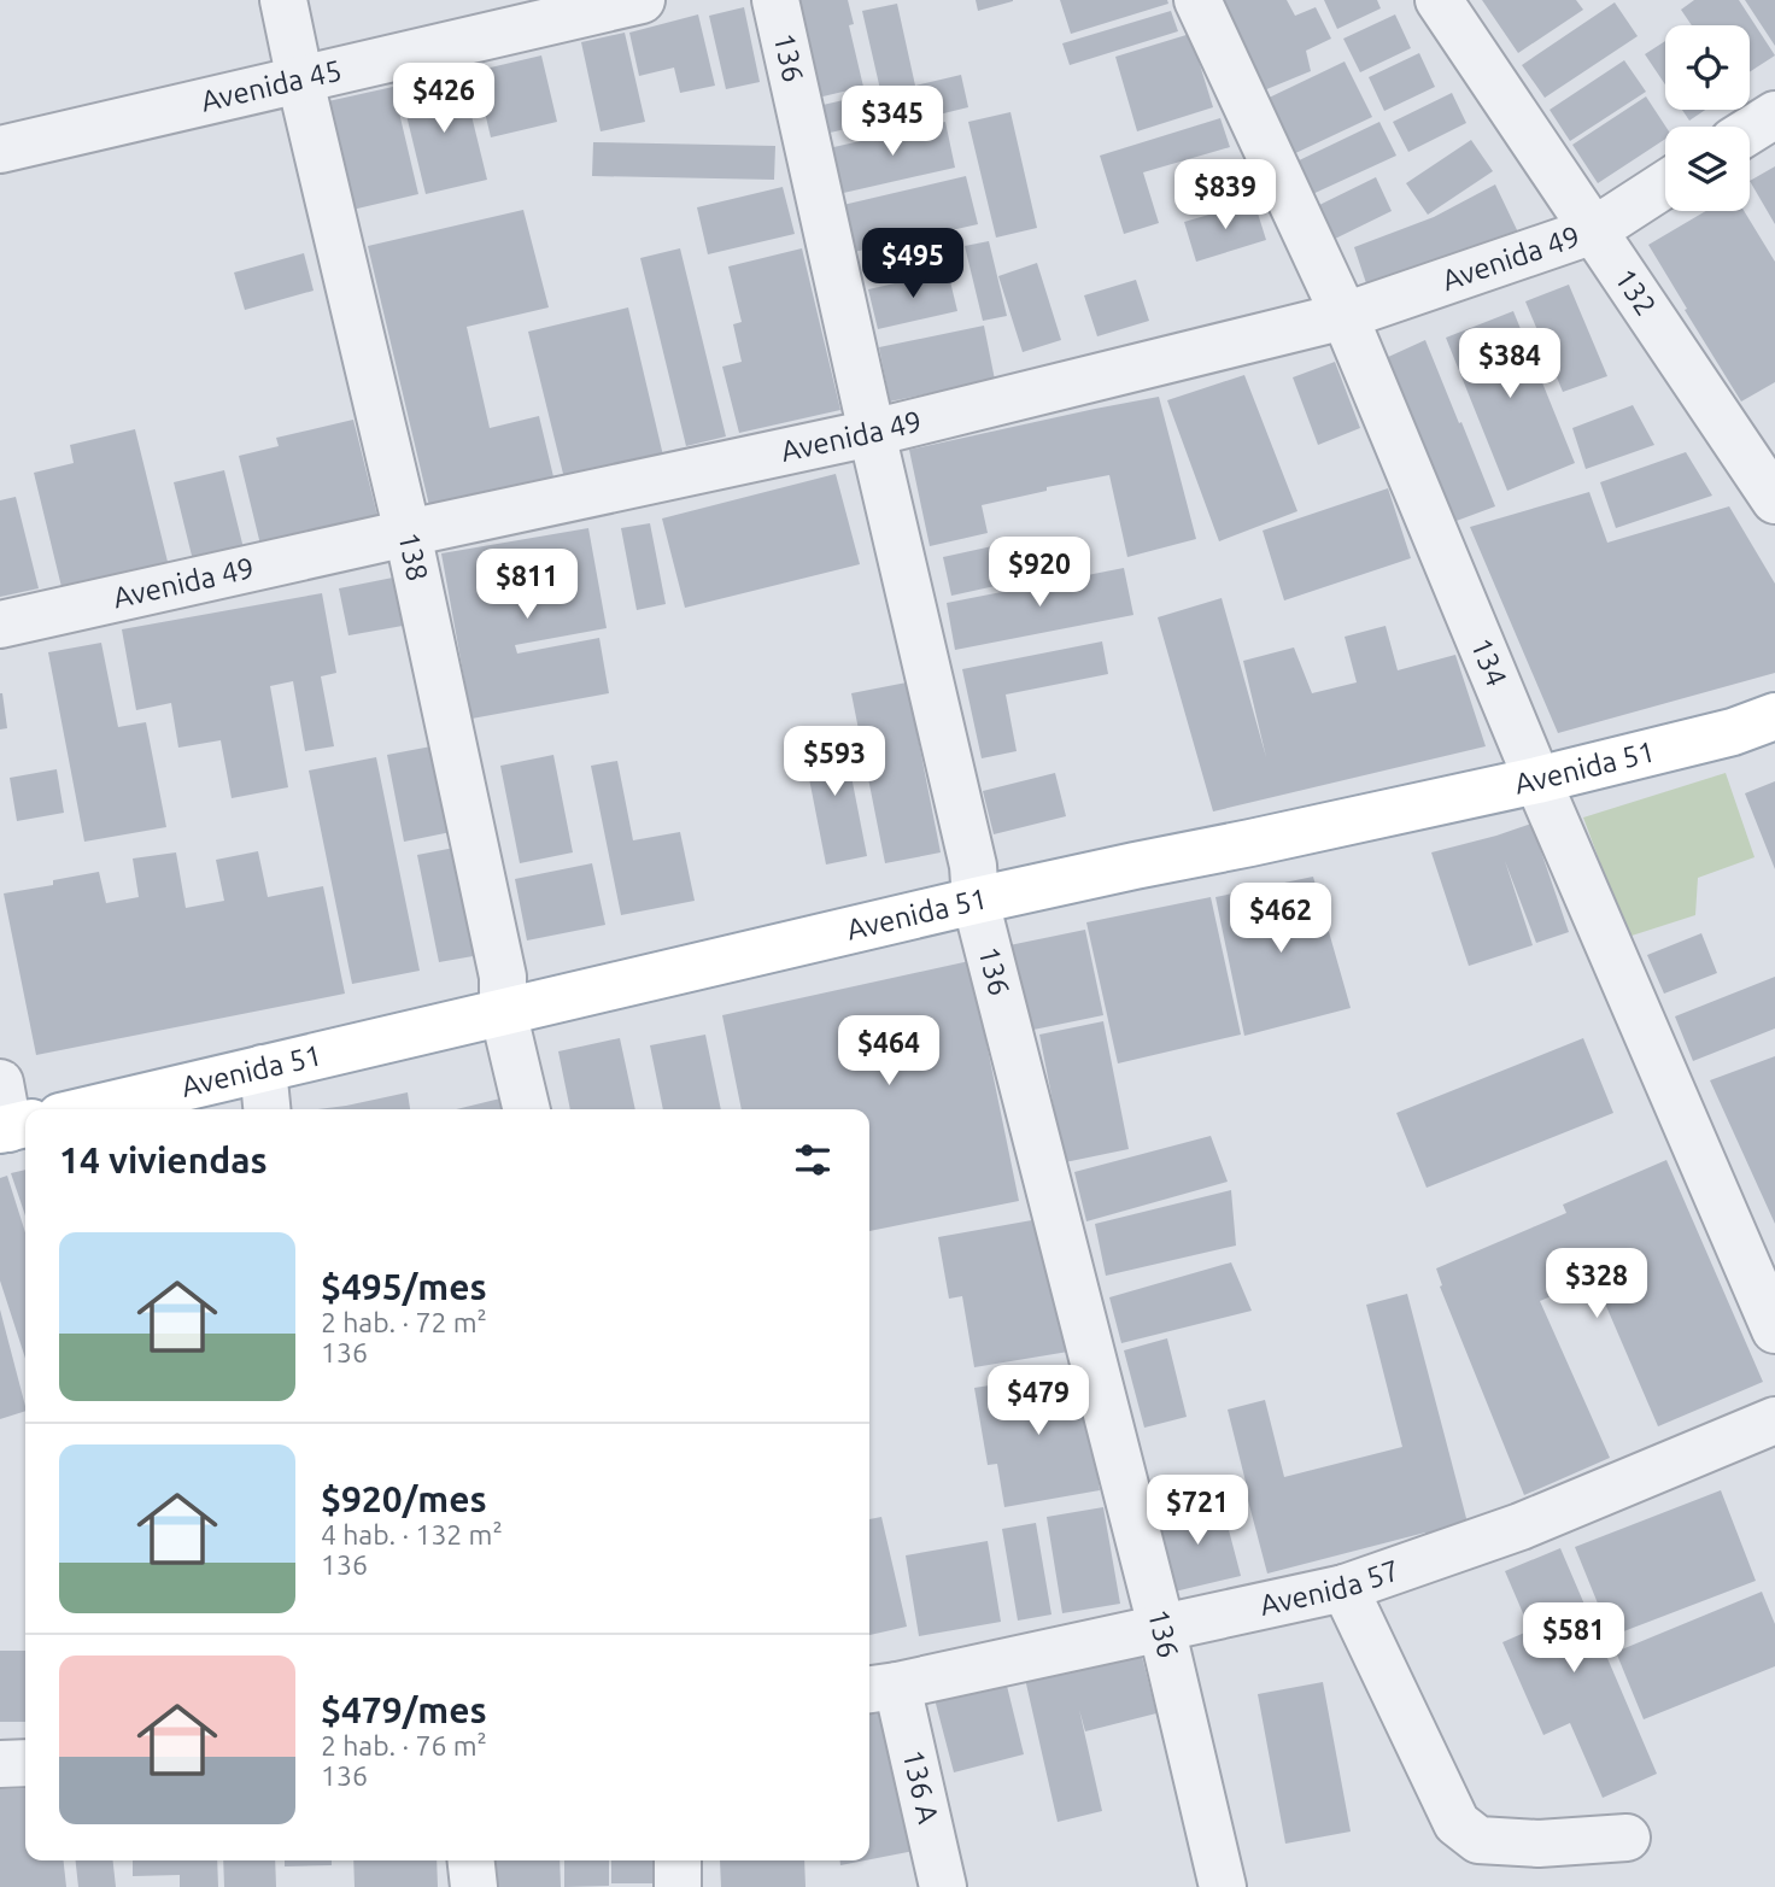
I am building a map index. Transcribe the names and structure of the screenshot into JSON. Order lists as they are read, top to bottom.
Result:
{
  "streets": {
    "main road": ["Avenida 51"],
    "street": [
      "136",
      "Avenida 45",
      "Avenida 49",
      "132",
      "138",
      "134",
      "Avenida 57",
      "136 A"
    ]
  },
  "crossings": [
    ["136", "Avenida 49"],
    ["136", "Avenida 51"],
    ["136", "Avenida 57"],
    ["Avenida 45", "138"],
    ["Avenida 49", "132"],
    ["Avenida 49", "138"],
    ["Avenida 49", "134"],
    ["138", "Avenida 51"],
    ["134", "Avenida 51"],
    ["Avenida 57", "136 A"]
  ],
  "page": {
    "price": [
      "$426",
      "$345",
      "$839",
      "$495",
      "$384",
      "$920",
      "$811",
      "$593",
      "$462",
      "$464",
      "$328",
      "$479",
      "$721",
      "$581"
    ],
    "heading": "14 viviendas",
    "list": [
      {
        "name": "$495/mes",
        "note": "2 hab. · 72 m² · 136"
      },
      {
        "name": "$920/mes",
        "note": "4 hab. · 132 m² · 136"
      },
      {
        "name": "$479/mes",
        "note": "2 hab. · 76 m² · 136"
      }
    ]
  }
}
